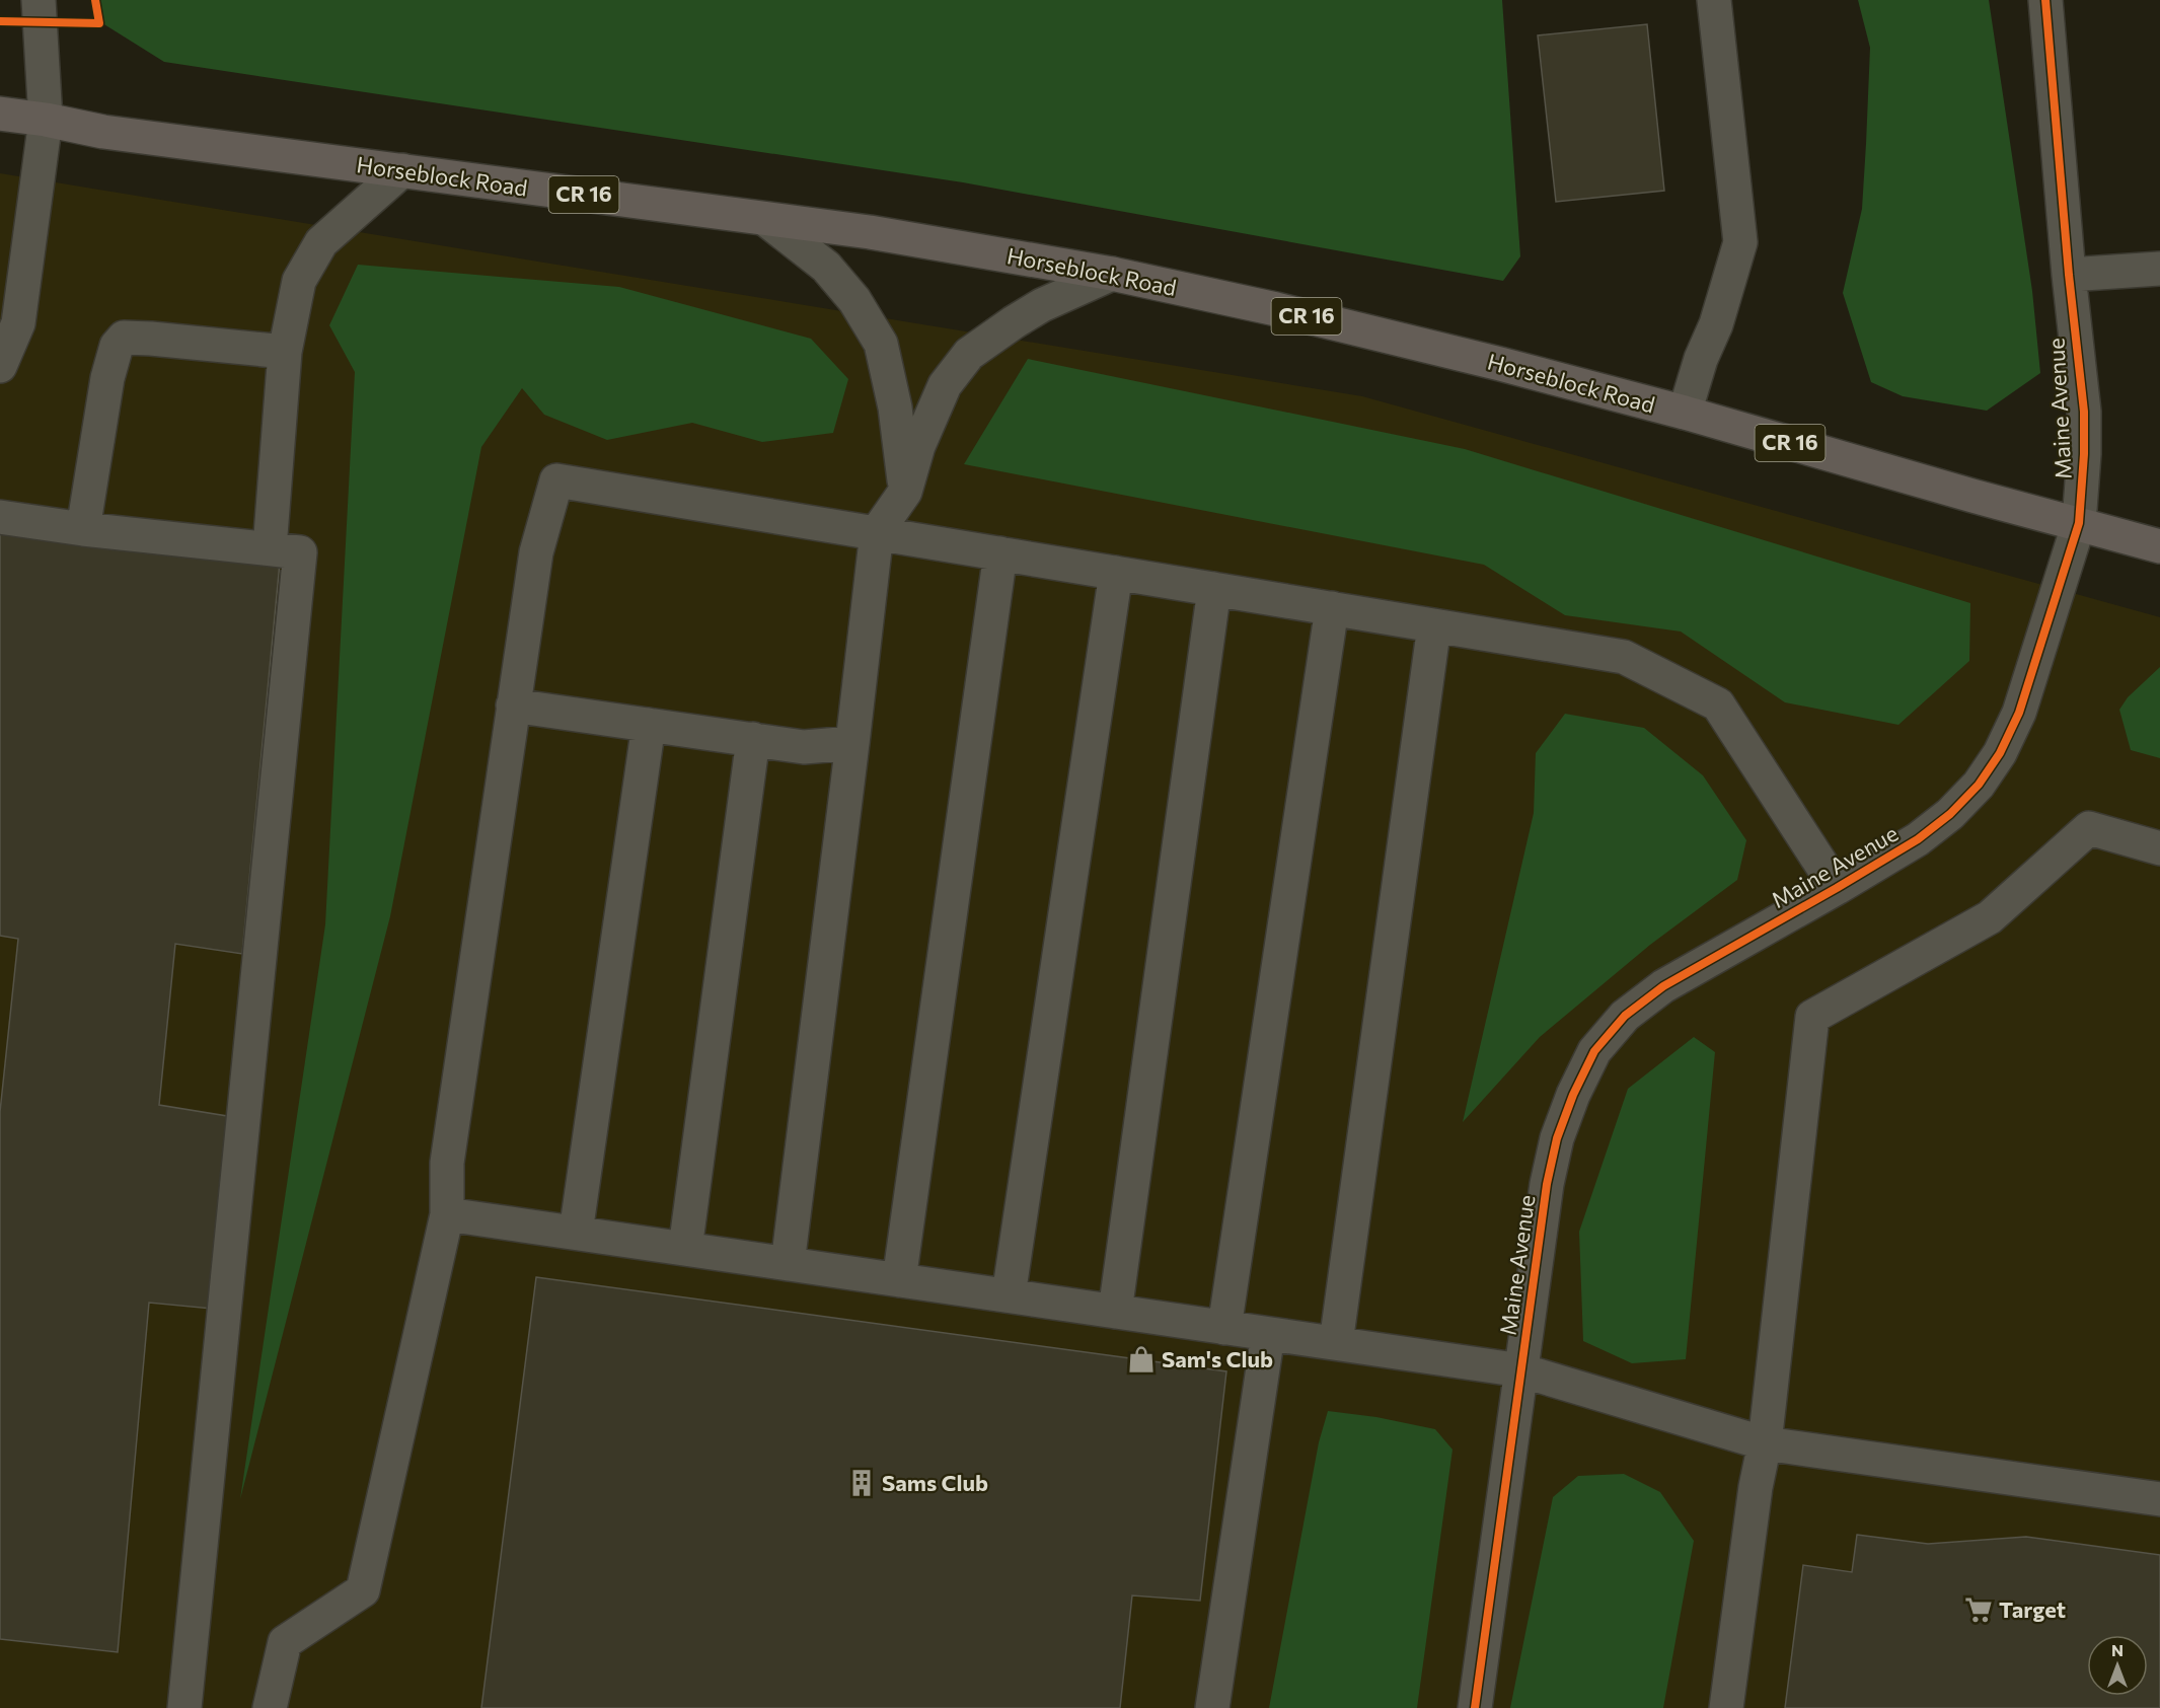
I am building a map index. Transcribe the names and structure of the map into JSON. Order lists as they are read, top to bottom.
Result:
{
  "streets": {
    "main road": ["Horseblock Road", "CR 16"],
    "street": ["Maine Avenue"]
  },
  "crossings": [
    ["Horseblock Road", "Maine Avenue"]
  ],
  "places": {
    "shop": ["Sam's Club"],
    "building": ["Sams Club"],
    "supermarket": ["Target"]
  },
  "north": "top"
}
